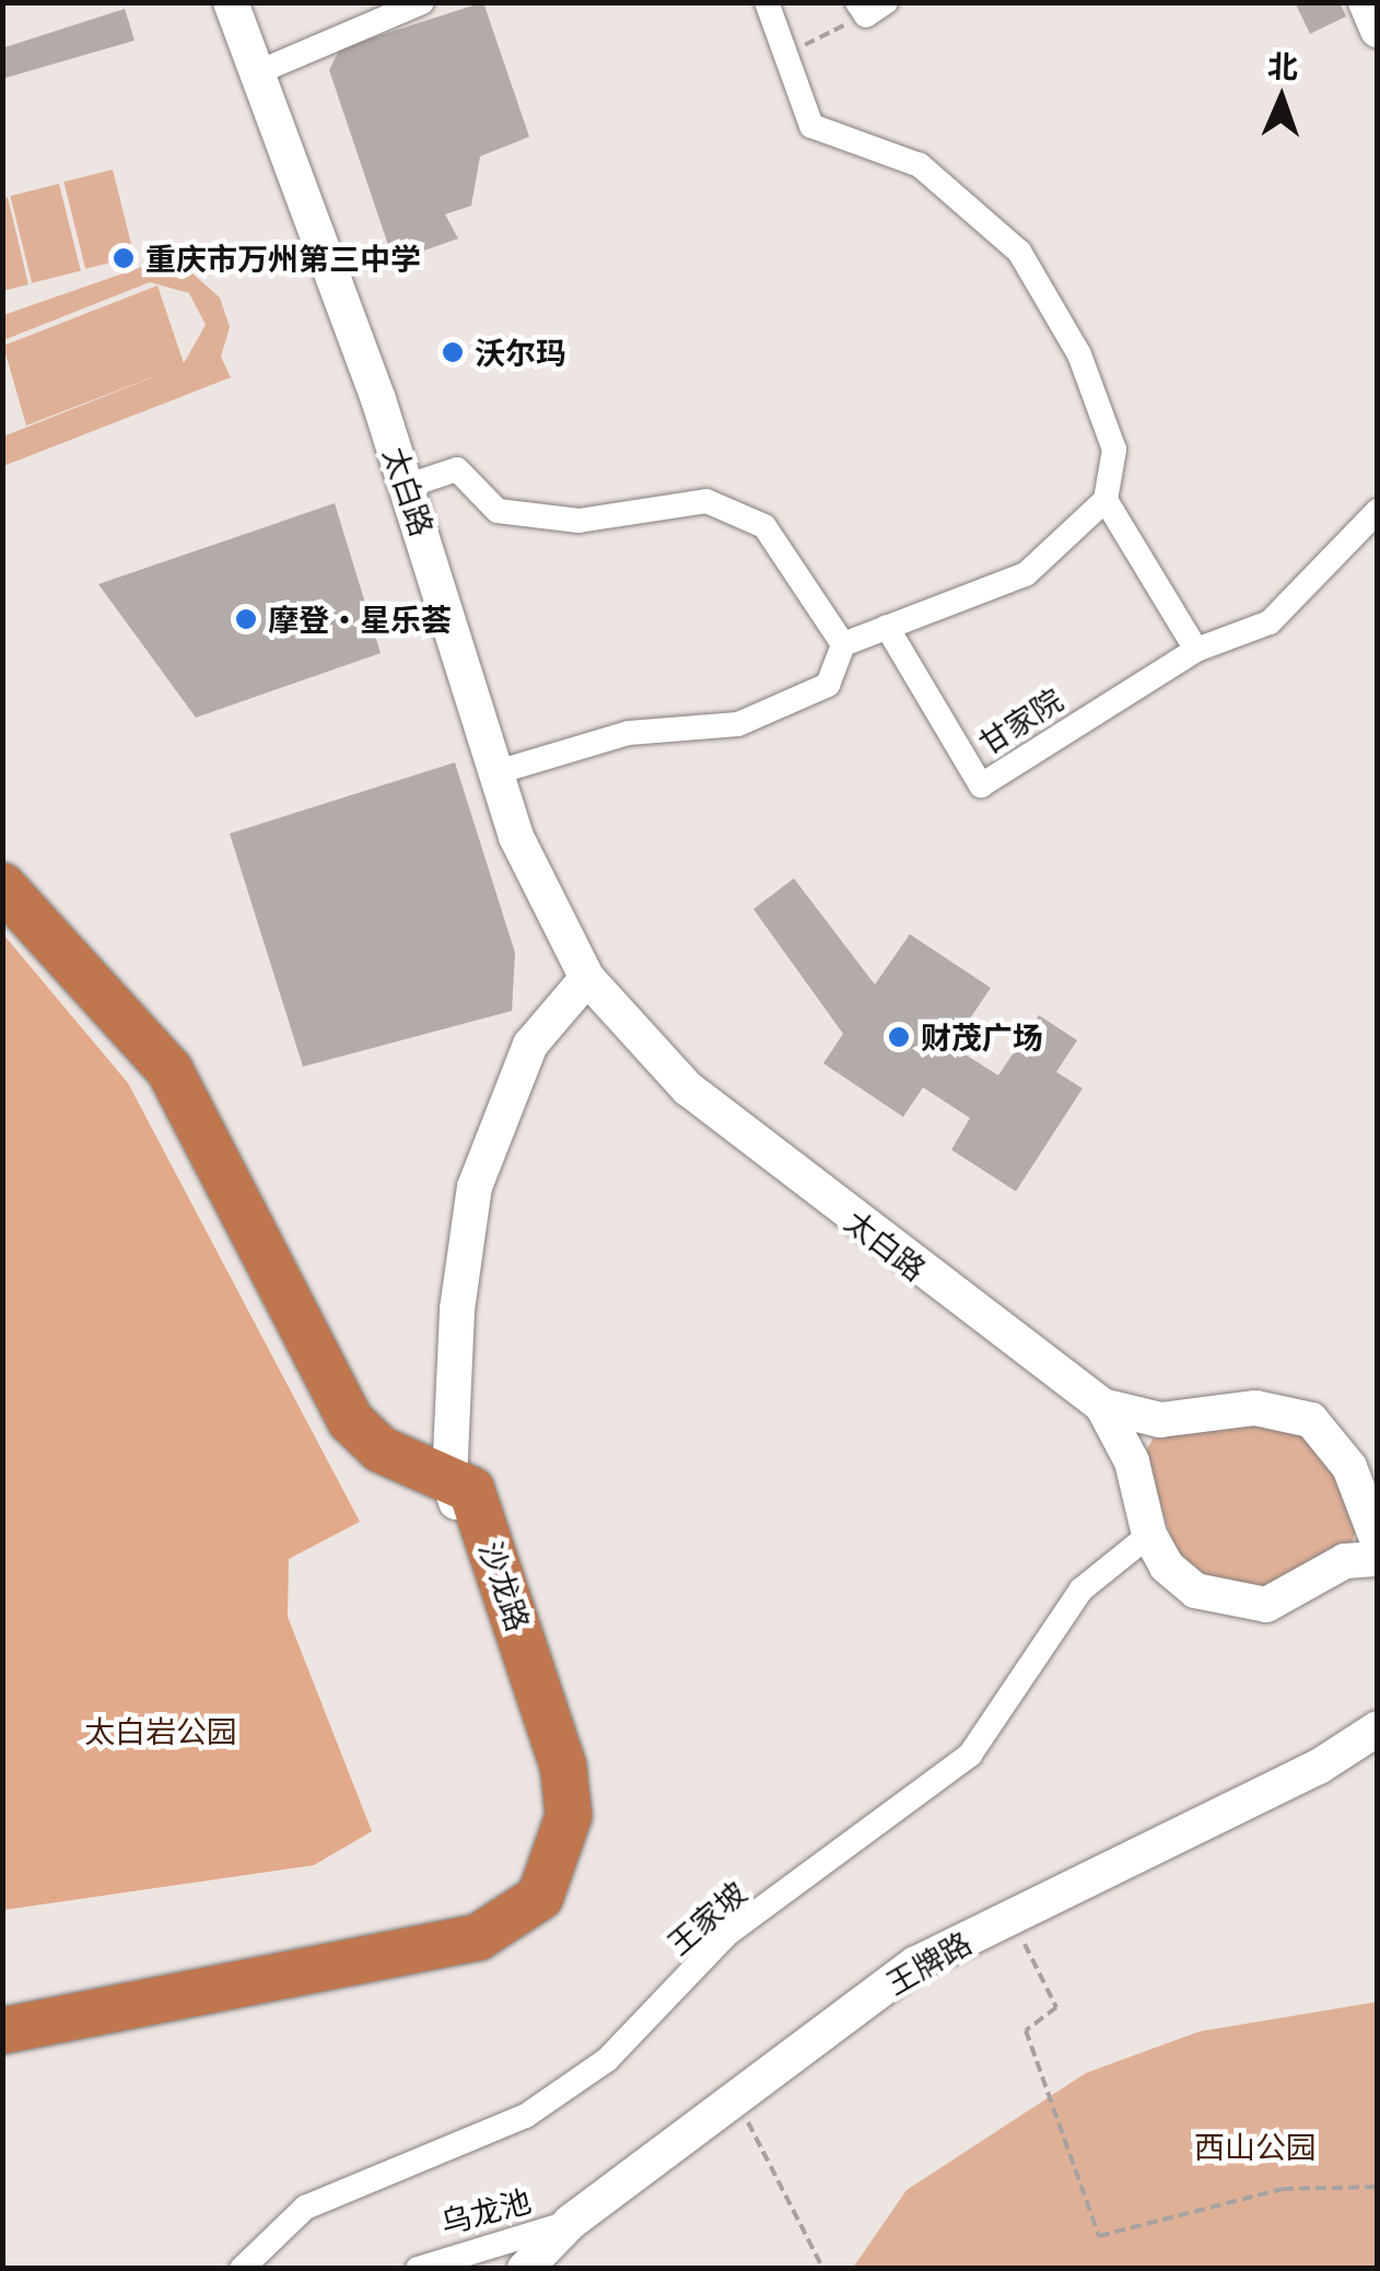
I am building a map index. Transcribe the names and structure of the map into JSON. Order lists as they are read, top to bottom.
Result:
{
  "streets": {
    "highway": ["沙龙路"],
    "main road": ["太白路", "王牌路"],
    "street": ["甘家院", "王家坡", "乌龙池"]
  },
  "crossings": [
    ["太白路", "王家坡"],
    ["王牌路", "乌龙池"]
  ],
  "parks": ["太白岩公园", "西山公园"],
  "places": [
    "重庆市万州第三中学",
    "沃尔玛",
    "摩登・星乐荟",
    "财茂广场"
  ],
  "north": "top"
}
